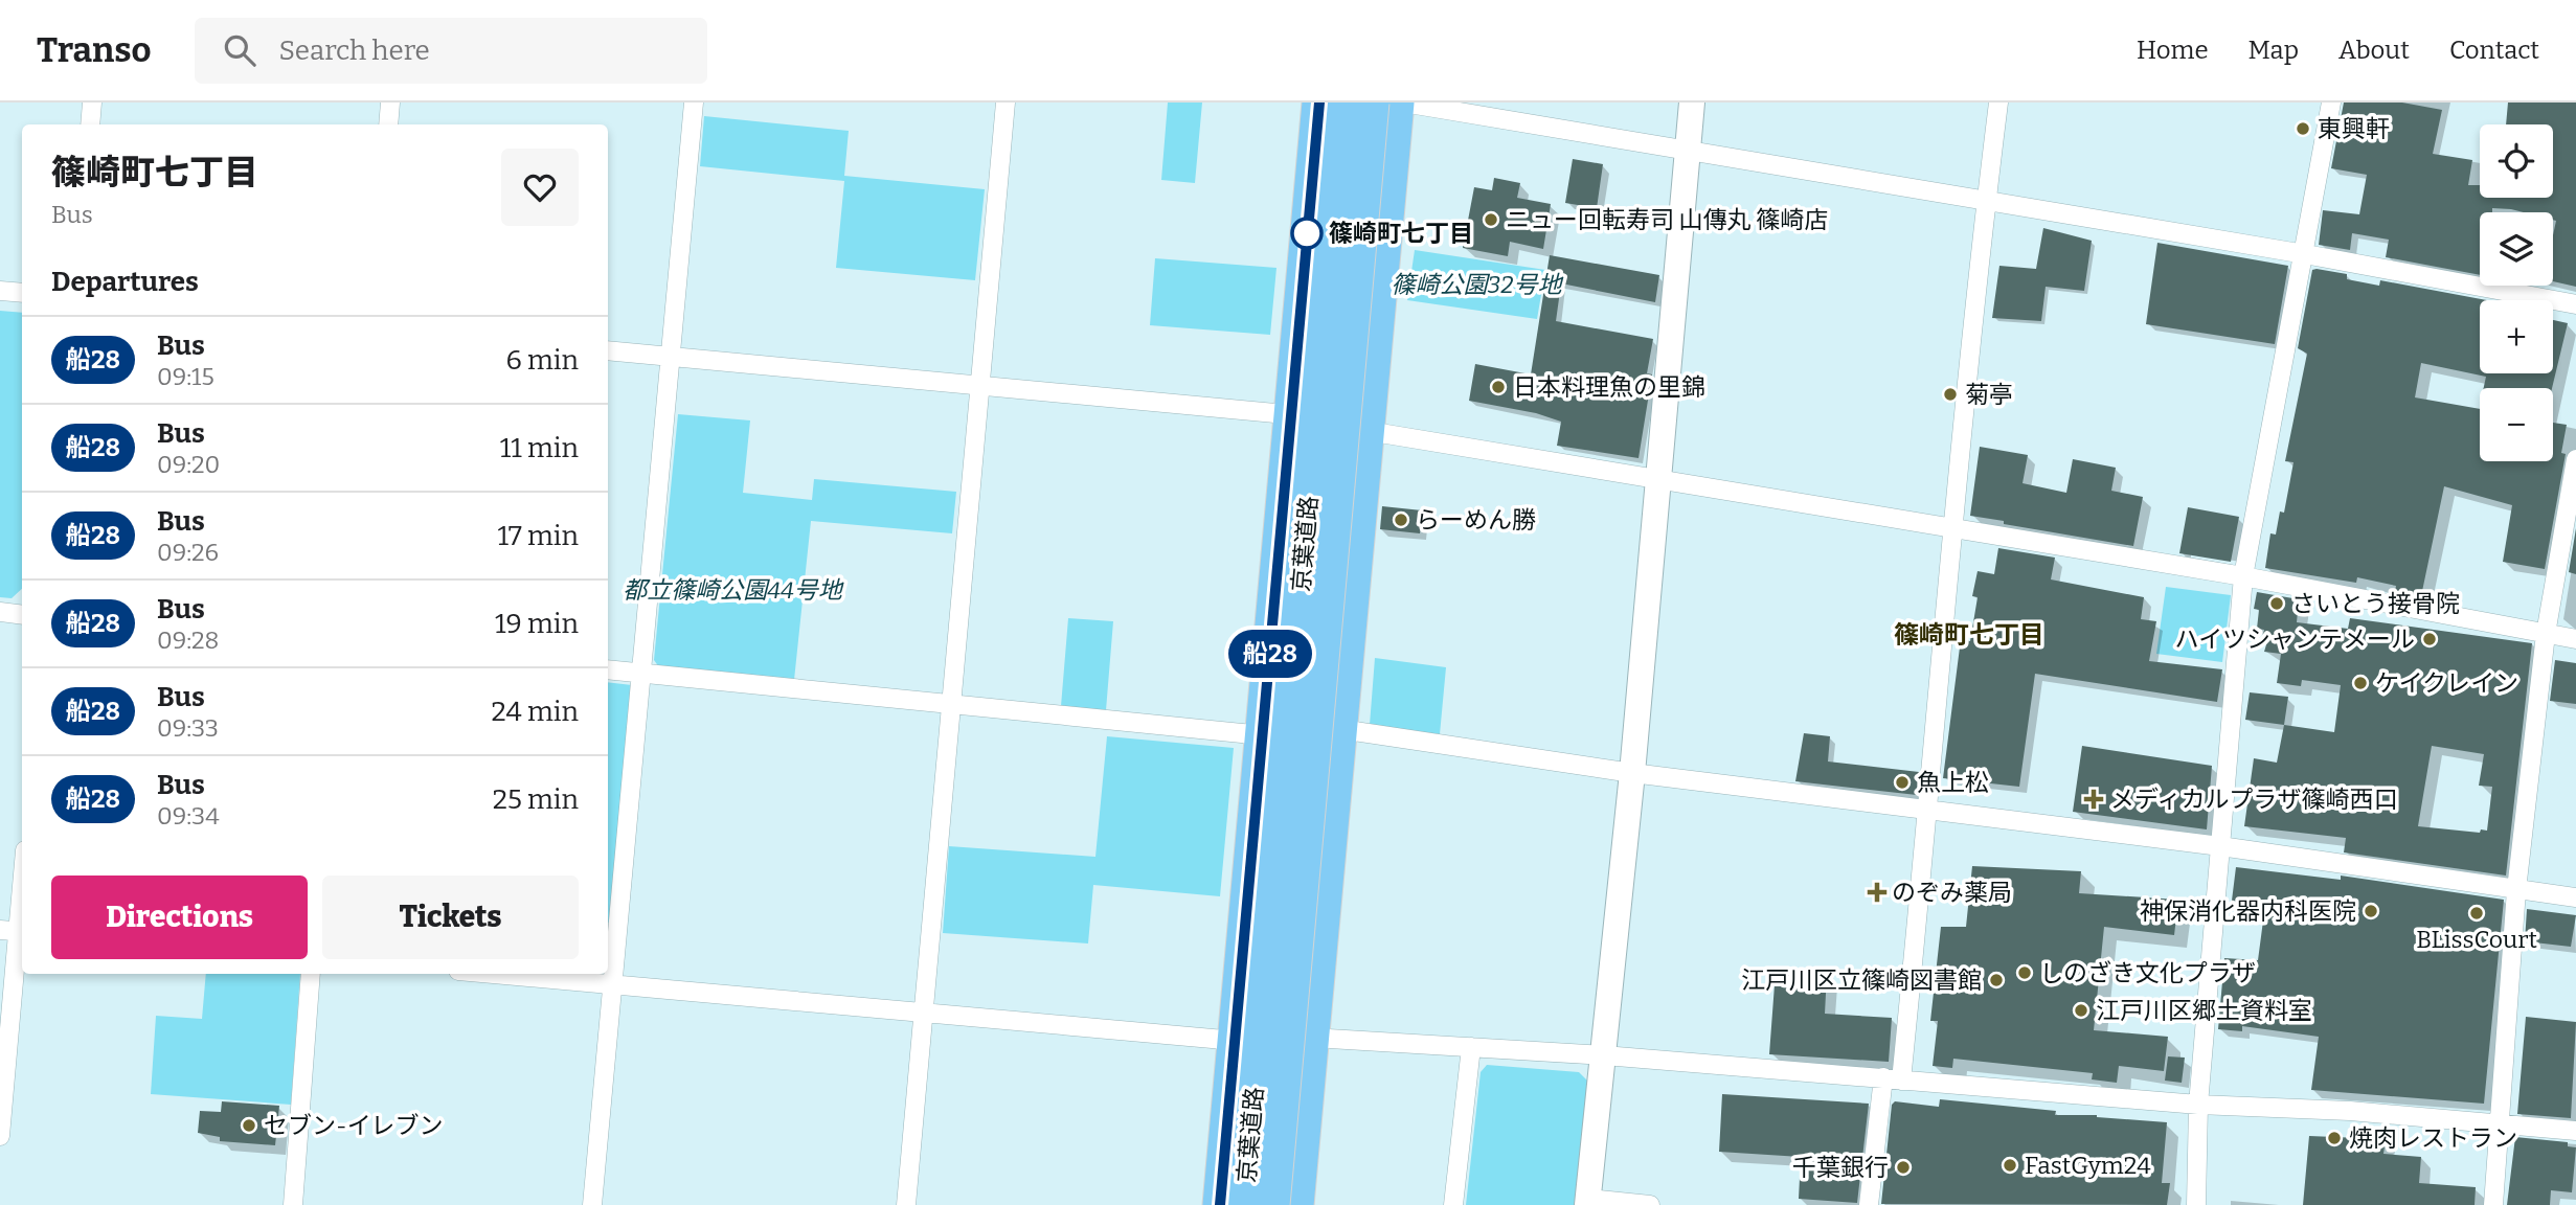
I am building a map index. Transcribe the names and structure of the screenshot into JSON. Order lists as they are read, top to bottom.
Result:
{
  "streets": {
    "highway": ["京葉道路"]
  },
  "districts": ["篠崎町七丁目"],
  "parks": ["篠崎公園32号地", "都立篠崎公園44号地"],
  "places": {
    "other": [
      "東興軒",
      "ニュー回転寿司 山傳丸 篠崎店",
      "篠崎町七丁目",
      "日本料理魚の里錦",
      "菊亭",
      "らーめん勝",
      "さいとう接骨院",
      "ハイツシャンテメール",
      "ケイクレイン",
      "魚上松",
      "神保消化器内科医院",
      "BLissCourt",
      "しのざき文化プラザ",
      "江戸川区立篠崎図書館",
      "江戸川区郷土資料室",
      "セブン-イレブン",
      "焼肉レストラン",
      "FastGym24",
      "千葉銀行"
    ],
    "health": ["メディカルプラザ篠崎西口", "のぞみ薬局"]
  },
  "lines": ["bus line 船28"],
  "page": {
    "header": "Transo",
    "search": "Search here",
    "nav": [
      "Home",
      "Map",
      "About",
      "Contact"
    ],
    "on_map": "船28",
    "map_buttons": ["+", "−"],
    "heading": [
      ["篠崎町七丁目", "Bus"],
      "Departures"
    ],
    "list": [
      {
        "mark": "船28",
        "name": "Bus",
        "note": "09:15",
        "value": "6 min"
      },
      {
        "mark": "船28",
        "name": "Bus",
        "note": "09:20",
        "value": "11 min"
      },
      {
        "mark": "船28",
        "name": "Bus",
        "note": "09:26",
        "value": "17 min"
      },
      {
        "mark": "船28",
        "name": "Bus",
        "note": "09:28",
        "value": "19 min"
      },
      {
        "mark": "船28",
        "name": "Bus",
        "note": "09:33",
        "value": "24 min"
      },
      {
        "mark": "船28",
        "name": "Bus",
        "note": "09:34",
        "value": "25 min"
      }
    ],
    "buttons": ["Directions", "Tickets"]
  }
}
